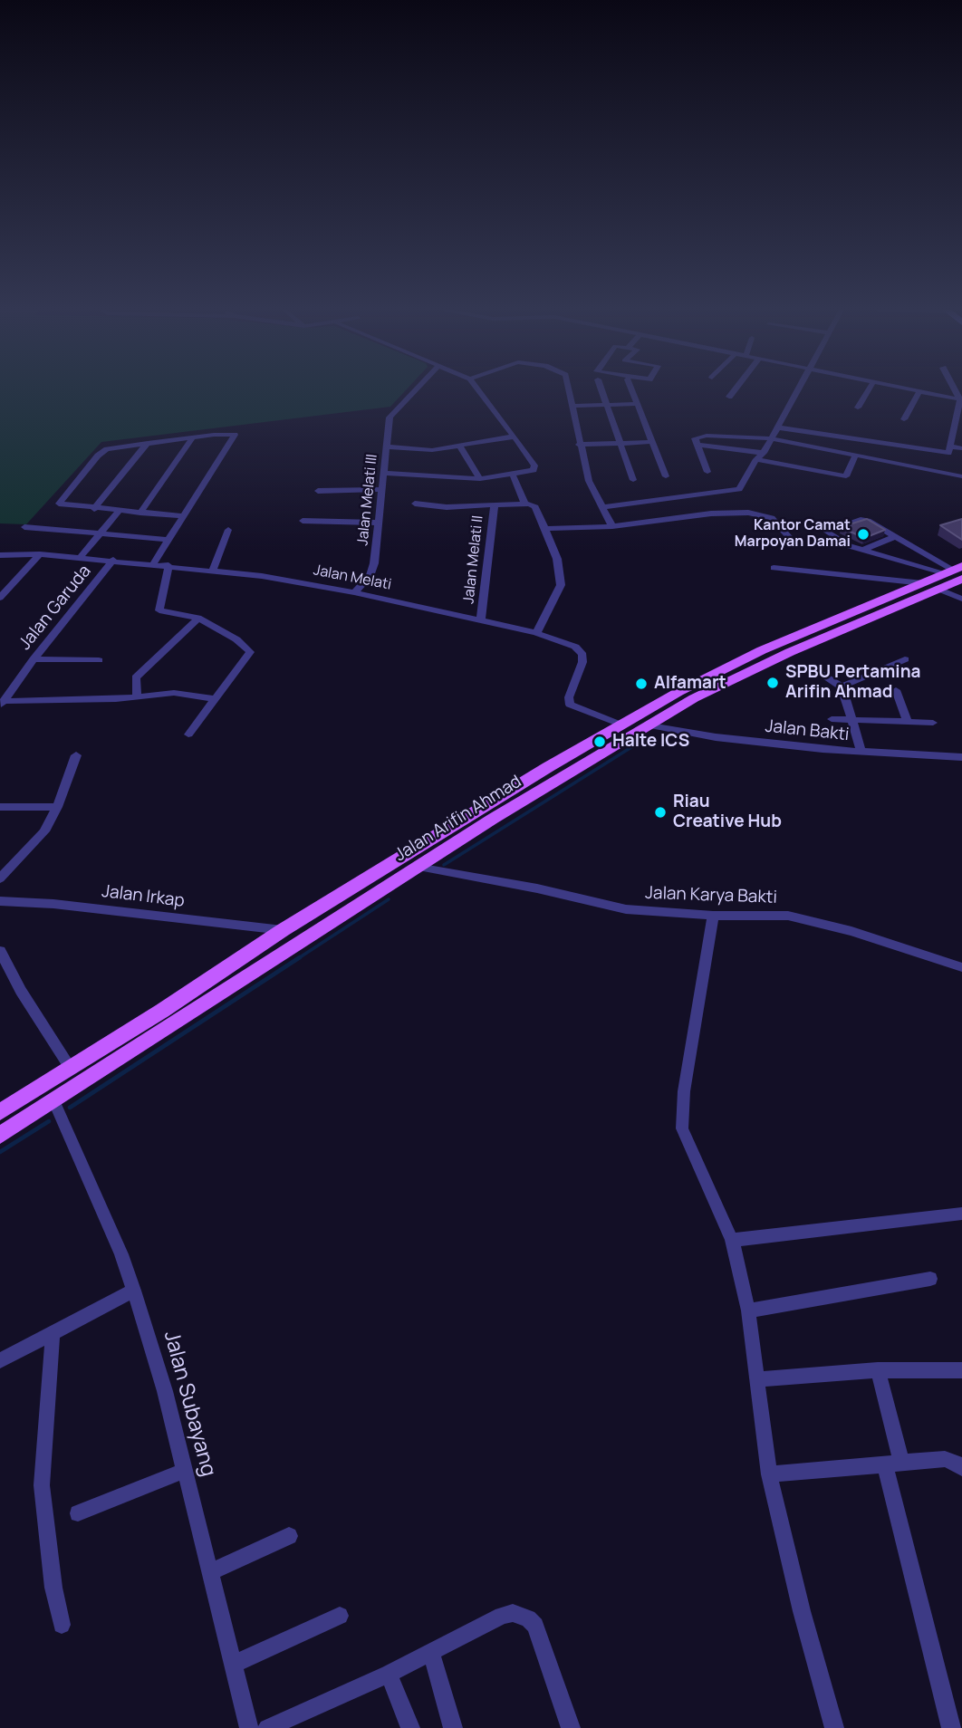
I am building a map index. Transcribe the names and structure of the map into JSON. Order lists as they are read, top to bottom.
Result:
{
  "streets": {
    "main road": ["Jalan Arifin Ahmad"],
    "street": [
      "Jalan Melati III",
      "Jalan Melati II",
      "Jalan Melati",
      "Jalan Garuda",
      "Jalan Bakti",
      "Jalan Karya Bakti",
      "Jalan Irkap",
      "Jalan Subayang"
    ]
  },
  "crossings": [
    ["Jalan Melati III", "Jalan Melati"],
    ["Jalan Melati II", "Jalan Melati"],
    ["Jalan Melati", "Jalan Garuda"],
    ["Jalan Melati", "Jalan Arifin Ahmad"],
    ["Jalan Bakti", "Jalan Arifin Ahmad"],
    ["Jalan Arifin Ahmad", "Jalan Karya Bakti"],
    ["Jalan Arifin Ahmad", "Jalan Irkap"],
    ["Jalan Arifin Ahmad", "Jalan Subayang"]
  ],
  "places": [
    "Kantor Camat Marpoyan Damai",
    "SPBU Pertamina Arifin Ahmad",
    "Alfamart",
    "Halte ICS",
    "Riau Creative Hub"
  ]
}
